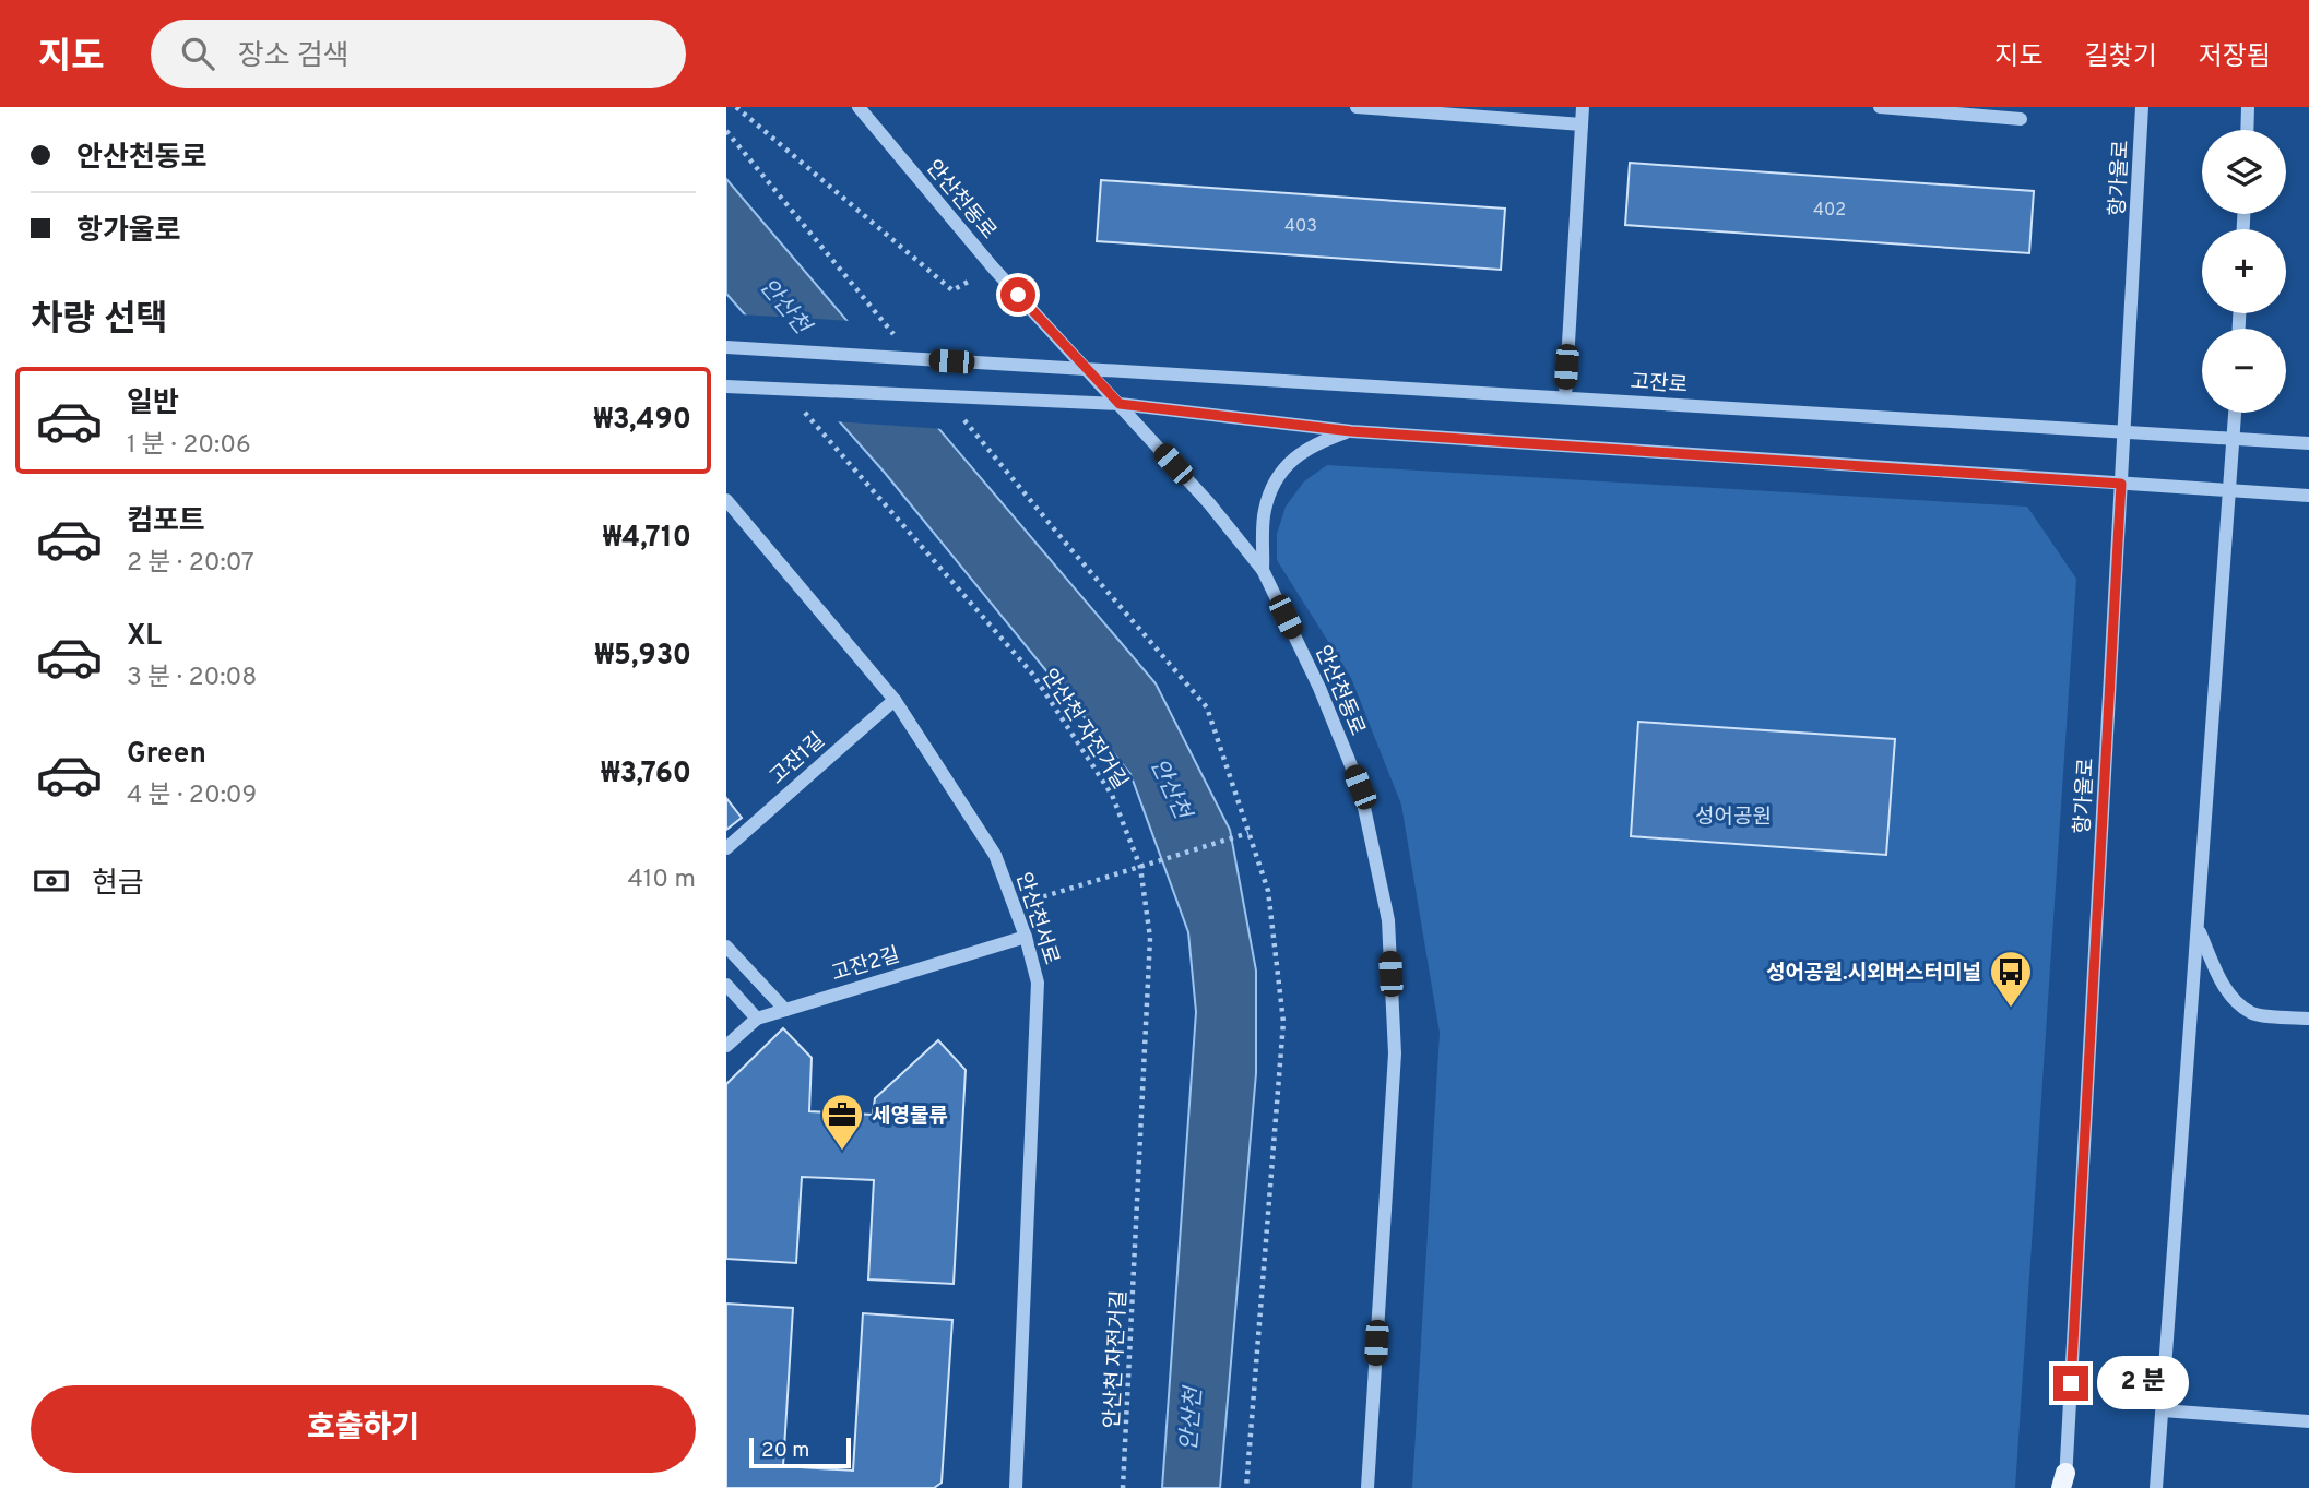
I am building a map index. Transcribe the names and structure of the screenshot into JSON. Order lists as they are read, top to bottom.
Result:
{
  "streets": {
    "street": [
      "항가울로",
      "안산천동로",
      "고잔로",
      "고잔1길",
      "안산천서로",
      "고잔2길"
    ],
    "path": ["안산천 자전거길"]
  },
  "crossings": [
    ["항가울로", "고잔로"],
    ["안산천동로", "고잔로"],
    ["고잔1길", "안산천서로"],
    ["안산천서로", "고잔2길"]
  ],
  "water": ["안산천"],
  "parks": ["성어공원"],
  "places": {
    "bus stop": ["성어공원.시외버스터미널"],
    "office": ["세영물류"]
  },
  "house_numbers": ["402", "403"],
  "scale_bar": "20 m",
  "page": {
    "header": "지도",
    "search": "장소 검색",
    "nav": ["지도", "길찾기", "저장됨"],
    "banner": ["안산천동로", "항가울로"],
    "map_buttons": ["+", "−"],
    "heading": "차량 선택",
    "list": [
      {
        "name": "일반",
        "note": "1 분 · 20:06",
        "value": "₩3,490"
      },
      {
        "name": "컴포트",
        "note": "2 분 · 20:07",
        "value": "₩4,710"
      },
      {
        "name": "XL",
        "note": "3 분 · 20:08",
        "value": "₩5,930"
      },
      {
        "name": "Green",
        "note": "4 분 · 20:09",
        "value": "₩3,760"
      }
    ],
    "pay": ["현금", "410 m"],
    "bubble": "2 분",
    "buttons": "호출하기",
    "scale": "20 m"
  }
}
